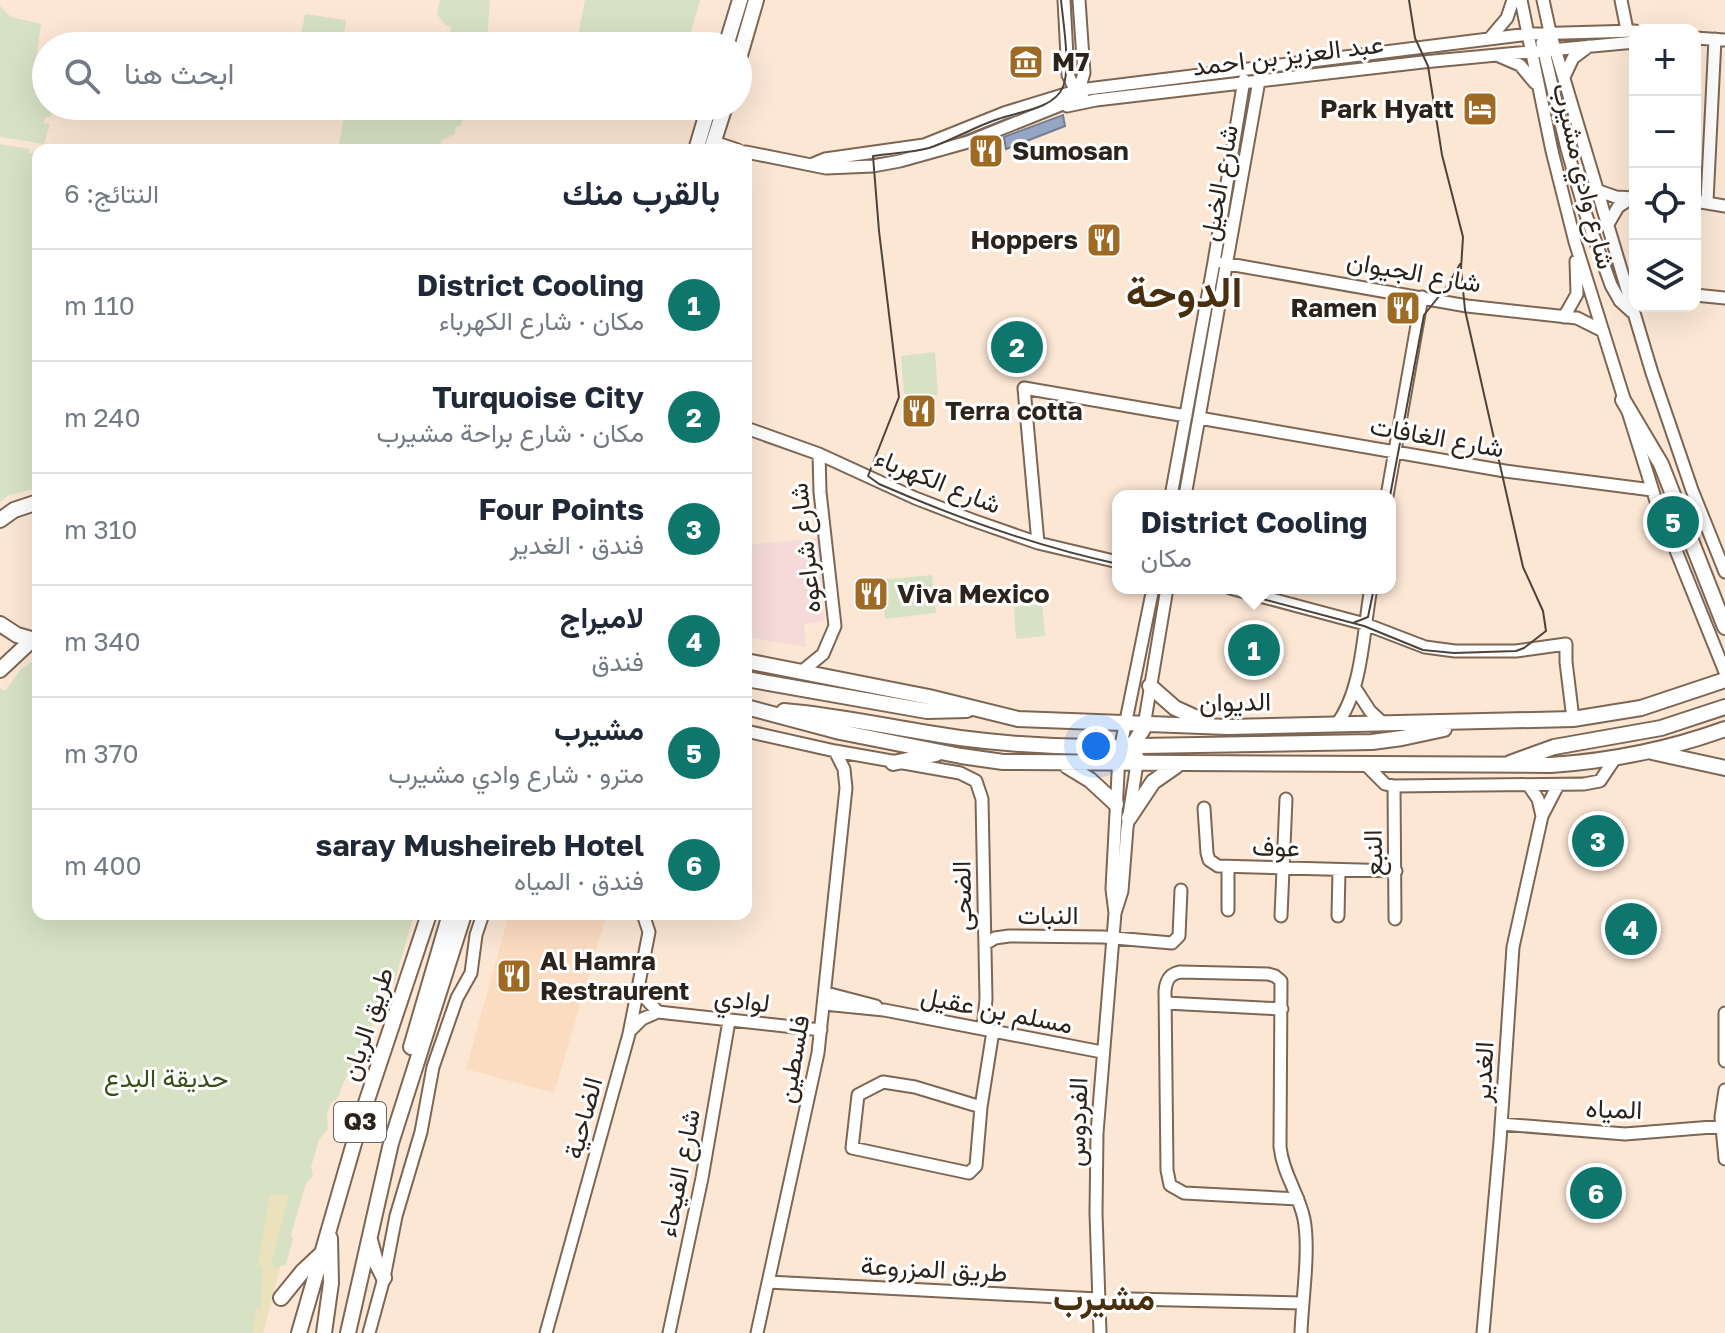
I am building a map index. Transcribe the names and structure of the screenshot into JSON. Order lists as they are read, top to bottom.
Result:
{
  "streets": {
    "main road": ["الديوان", "طريق الريان", "Q3"],
    "street": [
      "عبد العزيز بن احمد",
      "شارع وادي مشيرب",
      "شارع الخيل",
      "شارع الجيوان",
      "شارع الغافات",
      "شارع الكهرباء",
      "شارع شراعوه",
      "عوف",
      "النبع",
      "الضحى",
      "النبات",
      "لوادي",
      "مسلم بن عقيل",
      "فلسطين",
      "الغدير",
      "المياه",
      "الضاحية",
      "الفردوس",
      "شارع الفيحاء",
      "طريق المزروعة"
    ]
  },
  "crossings": [
    ["عبد العزيز بن احمد", "شارع وادي مشيرب"],
    ["عبد العزيز بن احمد", "شارع الخيل"],
    ["شارع وادي مشيرب", "شارع الجيوان"],
    ["شارع وادي مشيرب", "شارع الغافات"],
    ["شارع الخيل", "شارع الجيوان"],
    ["شارع الخيل", "شارع الغافات"],
    ["شارع الكهرباء", "شارع شراعوه"],
    ["شارع شراعوه", "الديوان"],
    ["عوف", "النبع"],
    ["الضحى", "النبات"],
    ["الضحى", "مسلم بن عقيل"],
    ["النبات", "الفردوس"],
    ["لوادي", "فلسطين"],
    ["لوادي", "شارع الفيحاء"],
    ["مسلم بن عقيل", "فلسطين"],
    ["مسلم بن عقيل", "الفردوس"],
    ["فلسطين", "طريق المزروعة"],
    ["الغدير", "المياه"],
    ["الفردوس", "طريق المزروعة"]
  ],
  "districts": ["الدوحة", "مشيرب"],
  "parks": ["حديقة البدع"],
  "places": {
    "museum": ["M7"],
    "hotel": ["Park Hyatt"],
    "restaurant": [
      "Sumosan",
      "Hoppers",
      "Ramen",
      "Terra cotta",
      "Viva Mexico",
      "Al Hamra Restraurent"
    ]
  },
  "page": {
    "map_buttons": ["+", "−"],
    "search": "ابحث هنا",
    "heading": ["بالقرب منك", "النتائج: 6"],
    "list": [
      {
        "mark": "1",
        "name": "District Cooling",
        "note": "مكان · شارع الكهرباء",
        "value": "110 m"
      },
      {
        "mark": "2",
        "name": "Turquoise City",
        "note": "مكان · شارع براحة مشيرب",
        "value": "240 m"
      },
      {
        "mark": "3",
        "name": "Four Points",
        "note": "فندق · الغدير",
        "value": "310 m"
      },
      {
        "mark": "4",
        "name": "لاميراج",
        "note": "فندق",
        "value": "340 m"
      },
      {
        "mark": "5",
        "name": "مشيرب",
        "note": "مترو · شارع وادي مشيرب",
        "value": "370 m"
      },
      {
        "mark": "6",
        "name": "saray Musheireb Hotel",
        "note": "فندق · المياه",
        "value": "400 m"
      }
    ],
    "pins": [
      "2",
      "5",
      "1",
      "3",
      "4",
      "6"
    ],
    "popup": ["District Cooling", "مكان"]
  }
}
